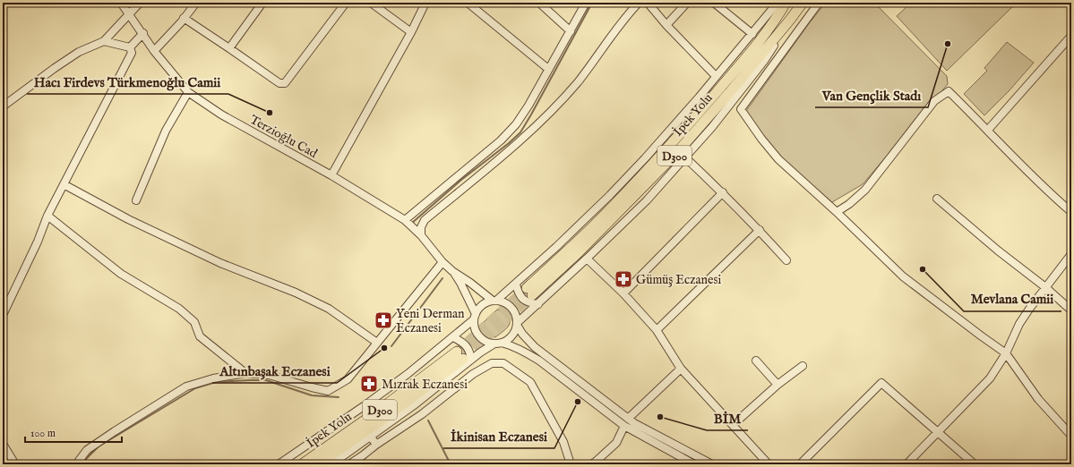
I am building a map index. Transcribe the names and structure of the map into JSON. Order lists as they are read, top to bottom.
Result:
{
  "streets": {
    "highway": ["İpek Yolu", "D300"],
    "street": ["Terzioğlu Cad"]
  },
  "places": {
    "other": [
      "Van Gençlik Stadı",
      "Hacı Firdevs Türkmenoğlu Camii",
      "Mevlana Camii",
      "Altınbaşak Eczanesi",
      "İkinisan Eczanesi",
      "BİM"
    ],
    "pharmacy": ["Gümüş Eczanesi", "Yeni Derman Eczanesi", "Mızrak Eczanesi"]
  },
  "scale_bar": "100 m"
}
